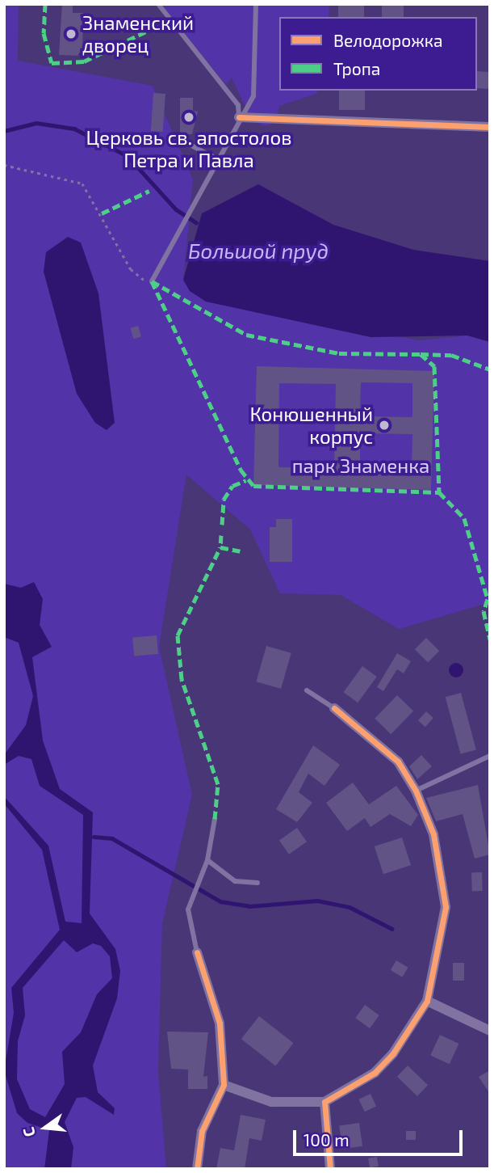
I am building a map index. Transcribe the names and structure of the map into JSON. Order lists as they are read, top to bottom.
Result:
{
  "water": ["Большой пруд"],
  "parks": ["парк Знаменка"],
  "places": ["Знаменский дворец", "Церковь св. апостолов Петра и Павла", "Конюшенный корпус"],
  "legend": ["Велодорожка", "Тропа"],
  "scale_bar": "100 m",
  "north": "left"
}
